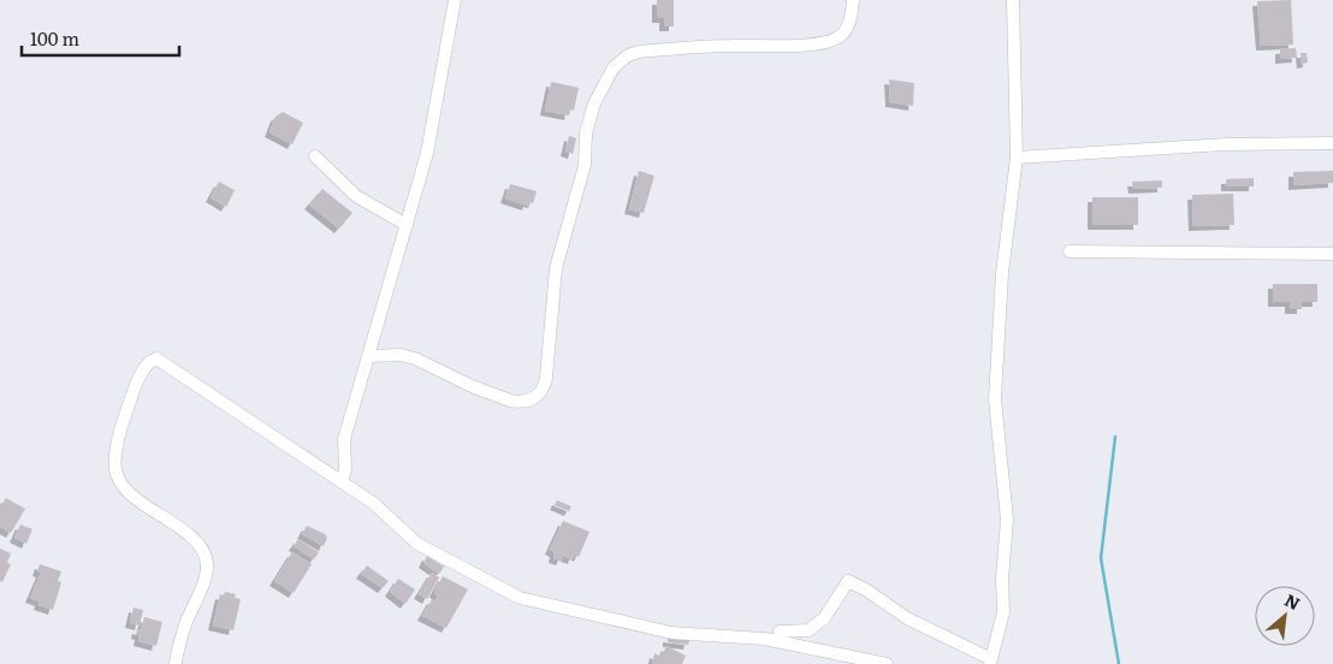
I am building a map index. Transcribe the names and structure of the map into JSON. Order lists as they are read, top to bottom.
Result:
{
  "scale_bar": "100 m",
  "north": "top right"
}
